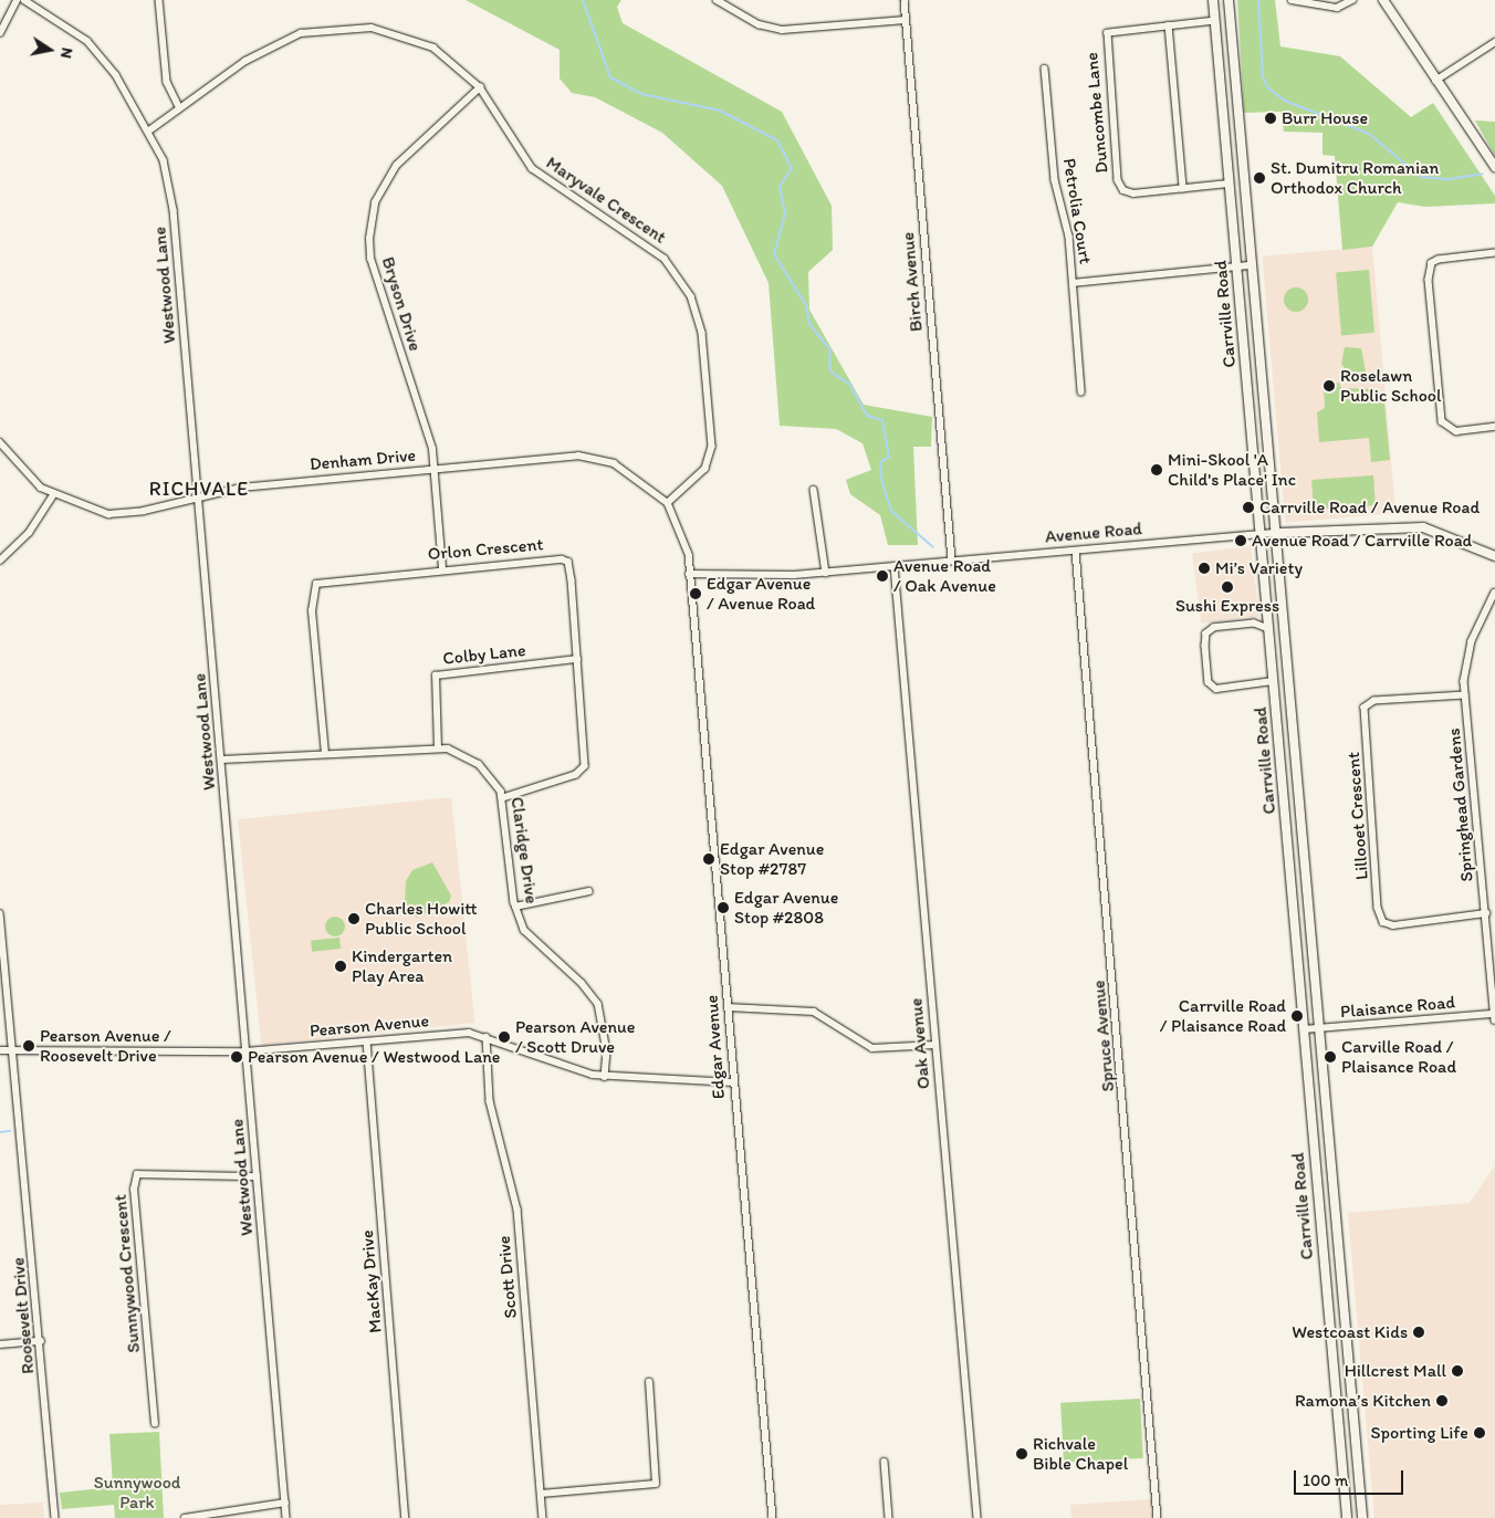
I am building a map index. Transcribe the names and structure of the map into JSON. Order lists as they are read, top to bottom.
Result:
{
  "streets": {
    "main road": ["Carrville Road", "Avenue Road"],
    "street": [
      "Duncombe Lane",
      "Maryvale Crescent",
      "Petrolia Court",
      "Birch Avenue",
      "Westwood Lane",
      "Bryson Drive",
      "Denham Drive",
      "Orlon Crescent",
      "Colby Lane",
      "Springhead Gardens",
      "Lillooet Crescent",
      "Claridge Drive",
      "Plaisance Road",
      "Pearson Avenue",
      "Spruce Avenue",
      "Oak Avenue",
      "Edgar Avenue",
      "Sunnywood Crescent",
      "Scott Drive",
      "MacKay Drive",
      "Roosevelt Drive"
    ]
  },
  "crossings": [
    ["Duncombe Lane", "Carrville Road"],
    ["Maryvale Crescent", "Westwood Lane"],
    ["Maryvale Crescent", "Bryson Drive"],
    ["Maryvale Crescent", "Denham Drive"],
    ["Birch Avenue", "Avenue Road"],
    ["Westwood Lane", "Denham Drive"],
    ["Westwood Lane", "Claridge Drive"],
    ["Westwood Lane", "Pearson Avenue"],
    ["Westwood Lane", "Sunnywood Crescent"],
    ["Bryson Drive", "Denham Drive"],
    ["Bryson Drive", "Orlon Crescent"],
    ["Carrville Road", "Avenue Road"],
    ["Carrville Road", "Plaisance Road"],
    ["Denham Drive", "Avenue Road"],
    ["Denham Drive", "Edgar Avenue"],
    ["Avenue Road", "Spruce Avenue"],
    ["Avenue Road", "Oak Avenue"],
    ["Avenue Road", "Edgar Avenue"],
    ["Orlon Crescent", "Colby Lane"],
    ["Orlon Crescent", "Claridge Drive"],
    ["Colby Lane", "Claridge Drive"],
    ["Springhead Gardens", "Lillooet Crescent"],
    ["Springhead Gardens", "Plaisance Road"],
    ["Claridge Drive", "Pearson Avenue"],
    ["Pearson Avenue", "Edgar Avenue"],
    ["Pearson Avenue", "Scott Drive"],
    ["Pearson Avenue", "MacKay Drive"],
    ["Pearson Avenue", "Roosevelt Drive"]
  ],
  "districts": ["RICHVALE"],
  "parks": ["Sunnywood Park"],
  "places": [
    "Burr House",
    "St. Dumitru Romanian Orthodox Church",
    "Roselawn Public School",
    "Mini-Skool 'A Child's Place' Inc",
    "Carrville Road / Avenue Road",
    "Avenue Road / Carrville Road",
    "Mi’s Variety",
    "Avenue Road / Oak Avenue",
    "Sushi Express",
    "Edgar Avenue / Avenue Road",
    "Edgar Avenue Stop #2787",
    "Edgar Avenue Stop #2808",
    "Charles Howitt Public School",
    "Kindergarten Play Area",
    "Carrville Road / Plaisance Road",
    "Pearson Avenue / Scott Druve",
    "Pearson Avenue / Roosevelt Drive",
    "Pearson Avenue / Westwood Lane",
    "Carville Road / Plaisance Road",
    "Westcoast Kids",
    "Hillcrest Mall",
    "Ramona’s Kitchen",
    "Sporting Life",
    "Richvale Bible Chapel"
  ],
  "scale_bar": "100 m",
  "north": "right"
}
